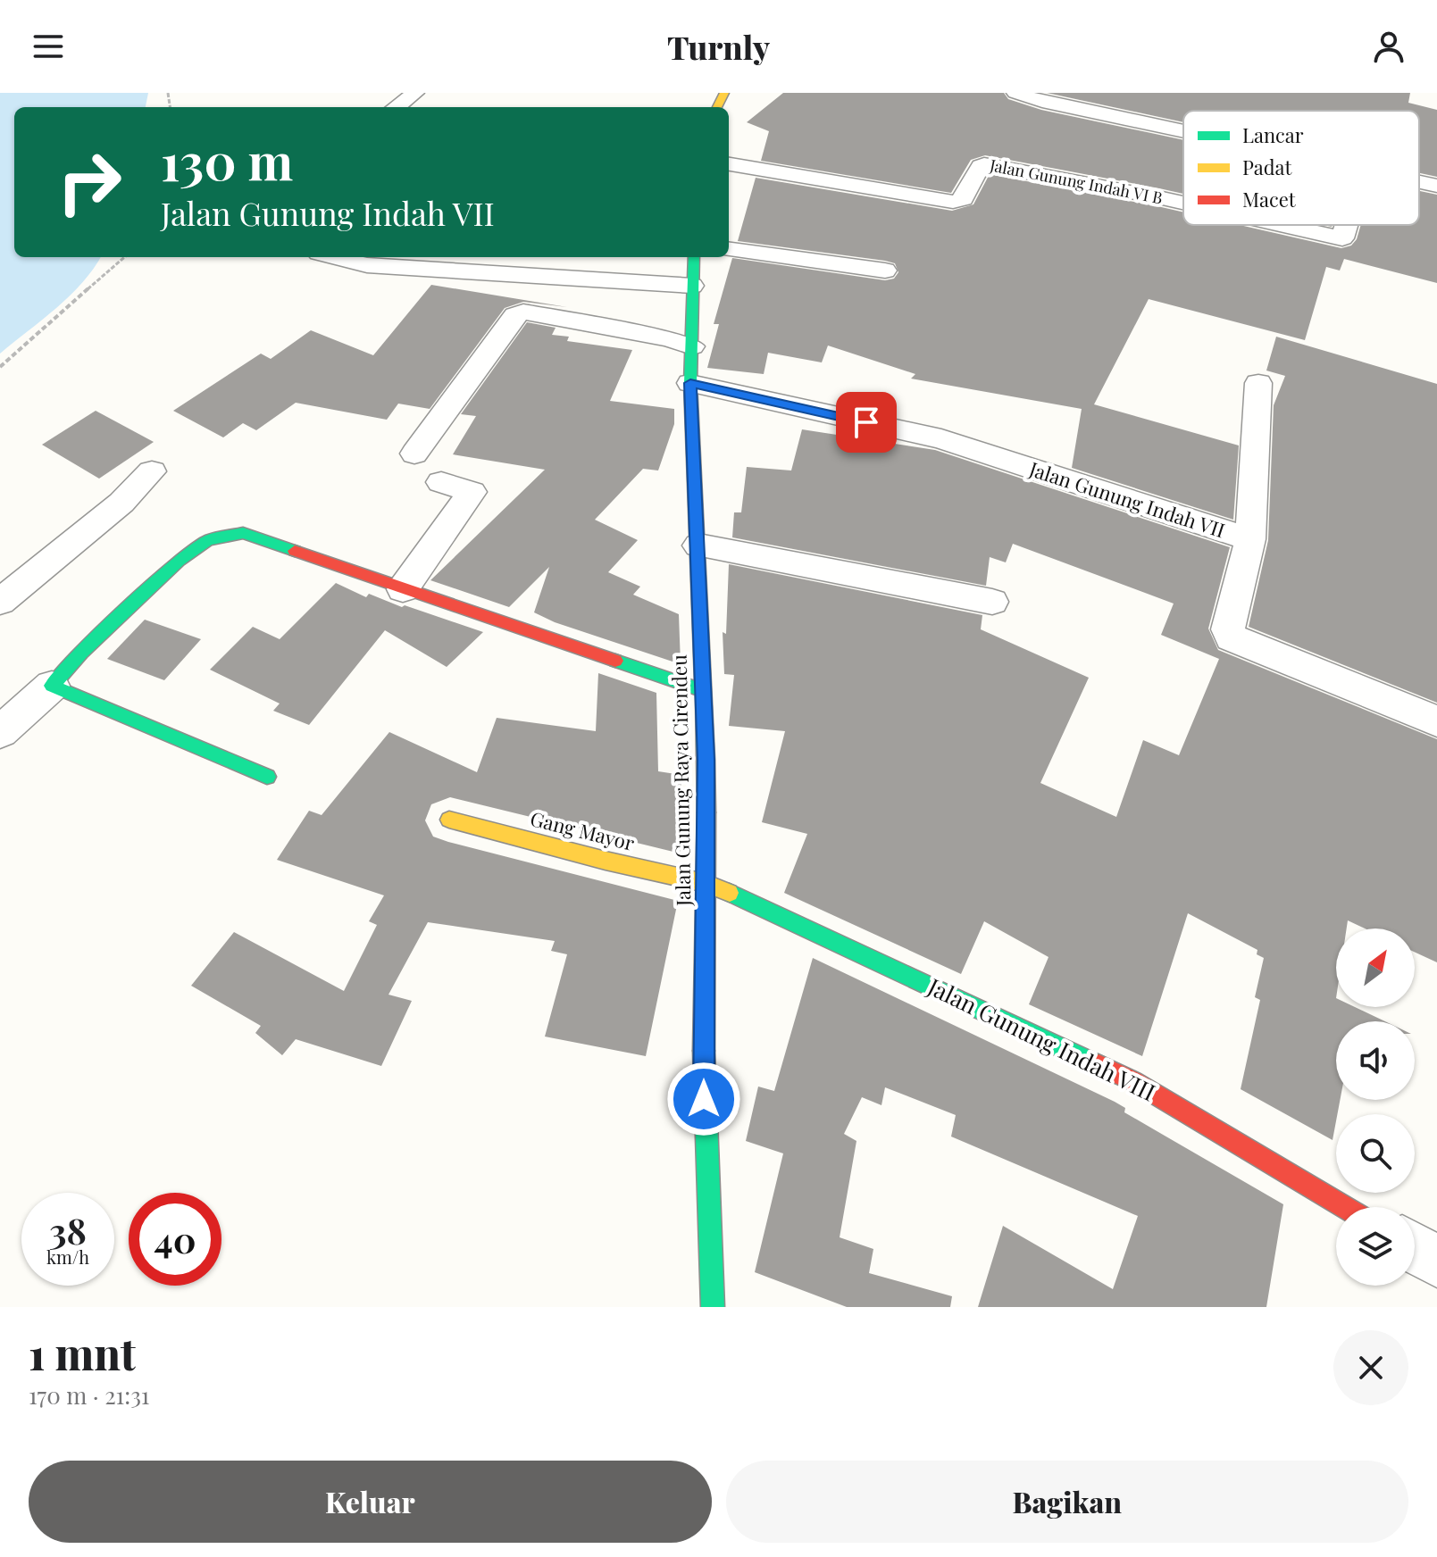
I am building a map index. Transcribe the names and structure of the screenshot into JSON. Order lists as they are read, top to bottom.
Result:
{
  "streets": {
    "street": [
      "Jalan Gunung Indah VI B",
      "Jalan Gunung Indah VII",
      "Jalan Gunung Raya Cirendeu",
      "Gang Mayor",
      "Jalan Gunung Indah VIII"
    ]
  },
  "crossings": [
    ["Jalan Gunung Indah VII", "Jalan Gunung Raya Cirendeu"],
    ["Jalan Gunung Raya Cirendeu", "Gang Mayor"],
    ["Jalan Gunung Raya Cirendeu", "Jalan Gunung Indah VIII"],
    ["Gang Mayor", "Jalan Gunung Indah VIII"]
  ],
  "legend": ["Lancar", "Padat", "Macet"],
  "north": "top right",
  "page": {
    "header": "Turnly",
    "turn": ["130 m", "Jalan Gunung Indah VII"],
    "speed": "38 km/h",
    "limit": "40",
    "heading": ["1 mnt", "170 m · 21:31"],
    "buttons": ["Keluar", "Bagikan"]
  }
}
